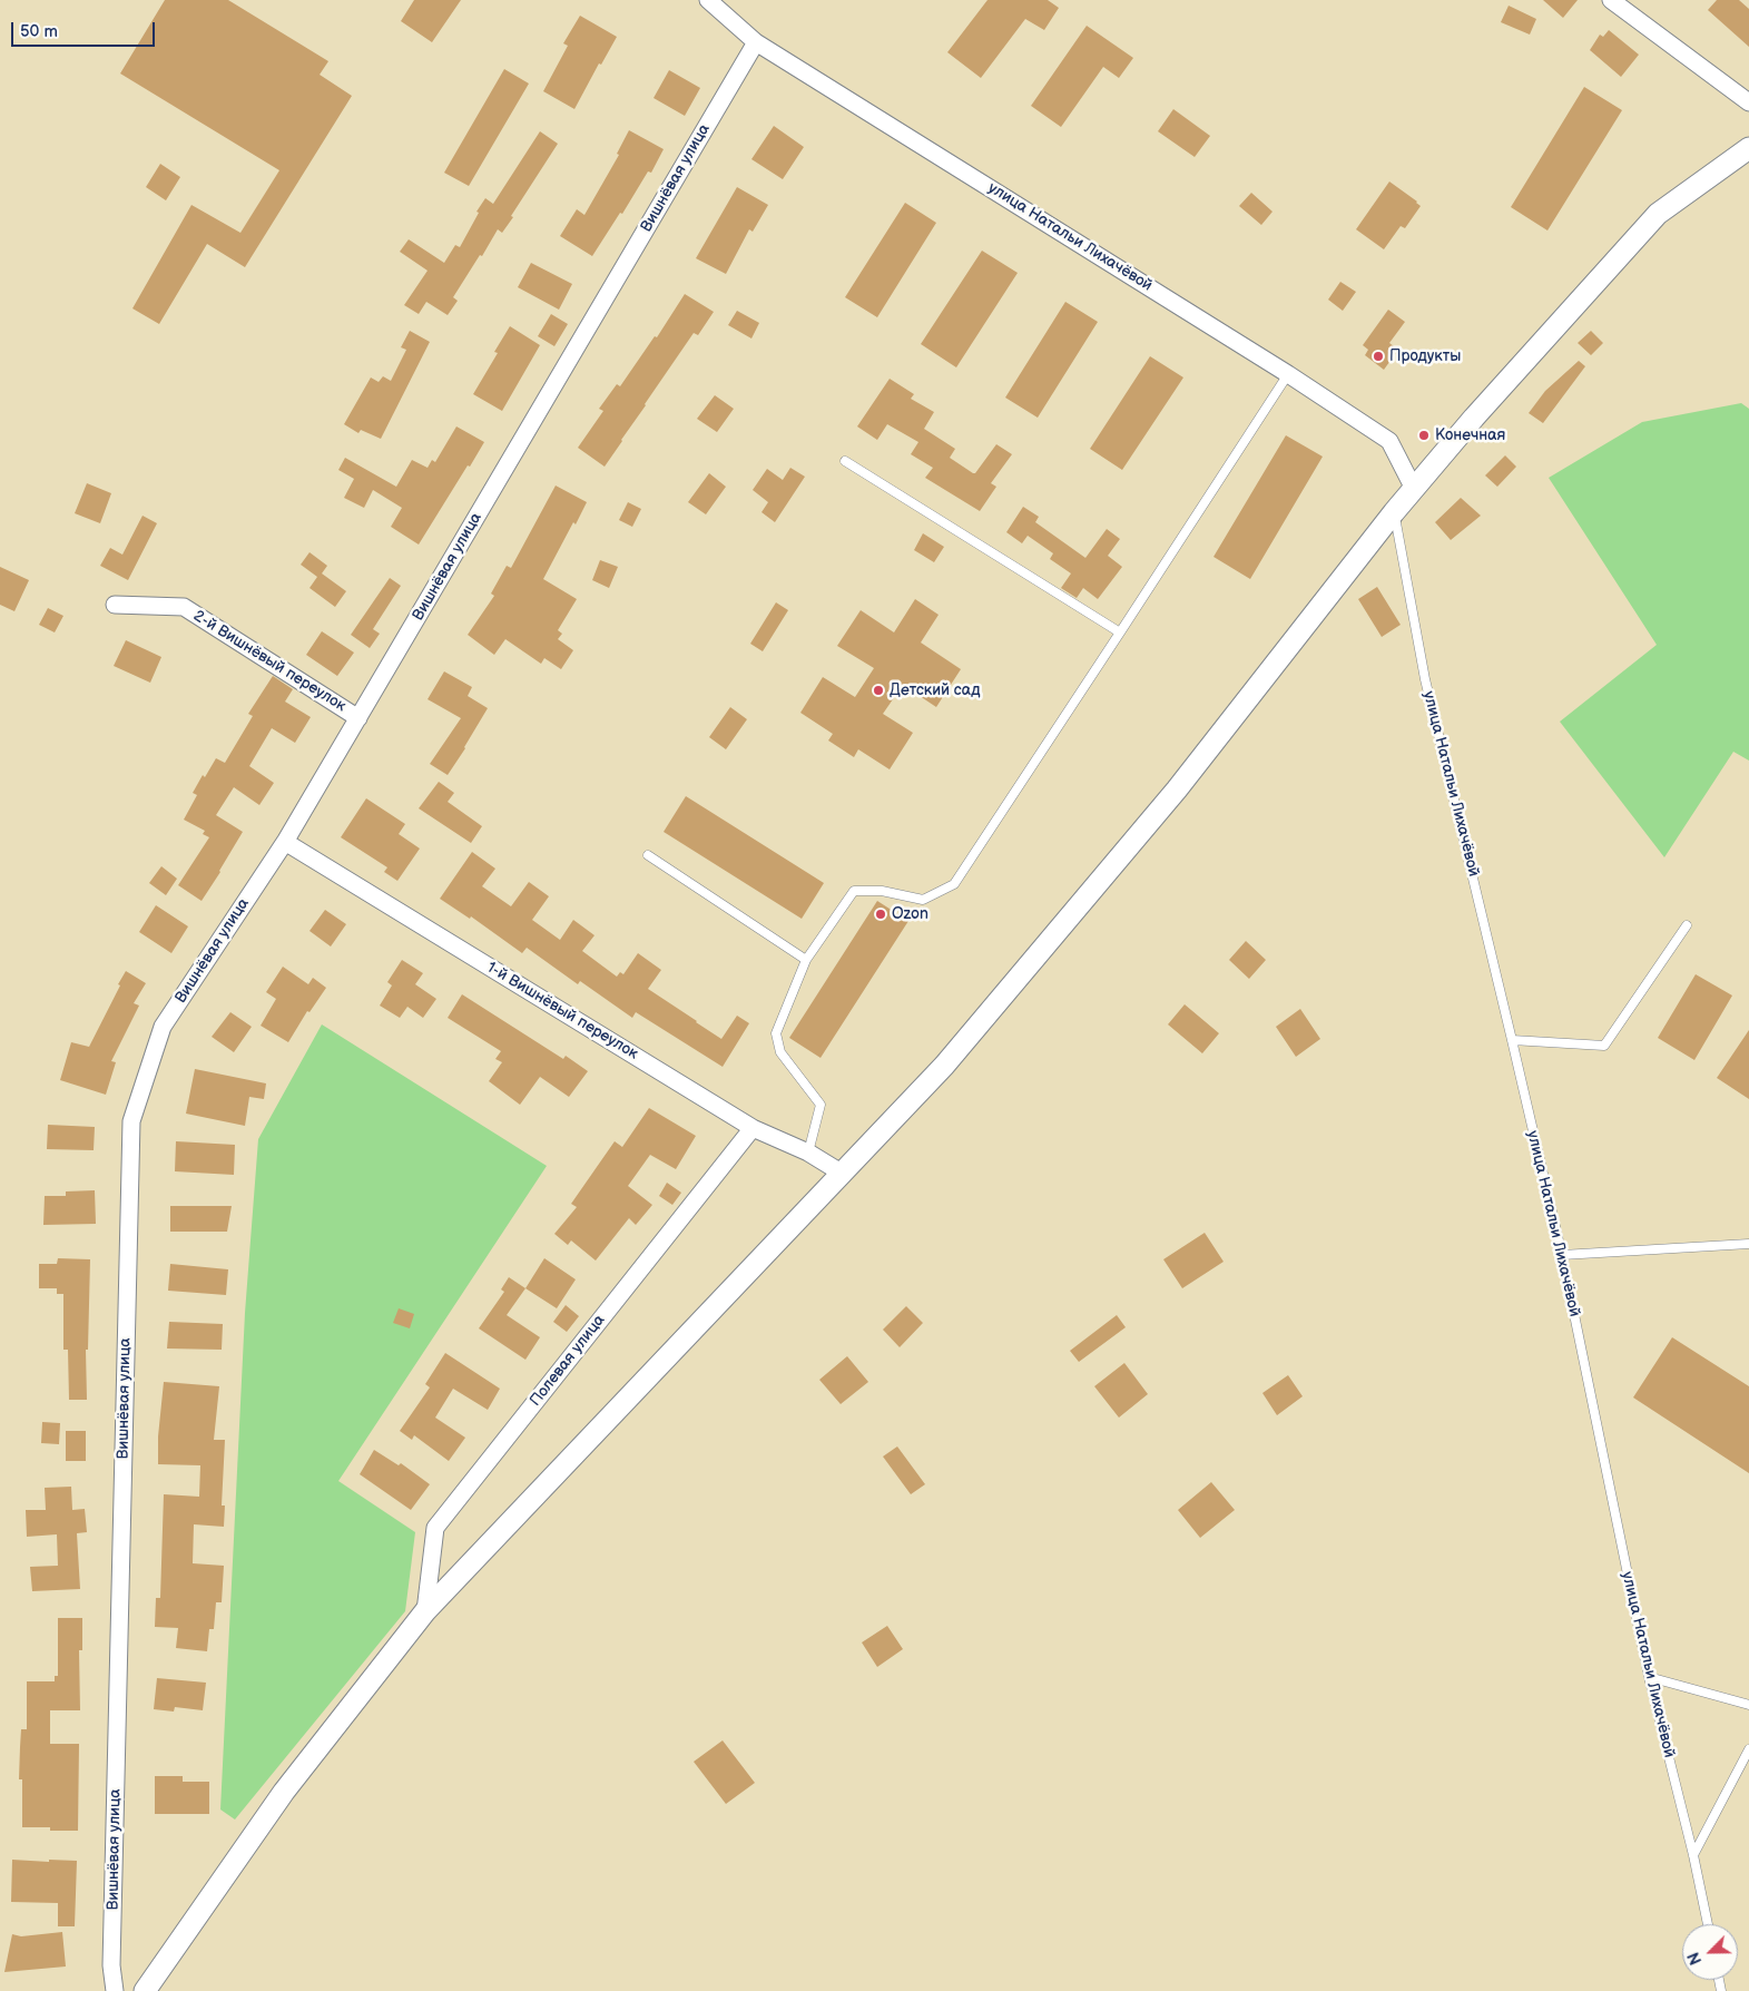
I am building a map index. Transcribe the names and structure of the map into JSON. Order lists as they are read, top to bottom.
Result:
{
  "streets": {
    "street": [
      "Вишнёвая улица",
      "улица Натальи Лихачёвой",
      "2-й Вишнёвый переулок",
      "1-й Вишнёвый переулок",
      "Полевая улица"
    ]
  },
  "crossings": [
    ["Вишнёвая улица", "улица Натальи Лихачёвой"],
    ["Вишнёвая улица", "2-й Вишнёвый переулок"],
    ["Вишнёвая улица", "1-й Вишнёвый переулок"],
    ["1-й Вишнёвый переулок", "Полевая улица"]
  ],
  "places": [
    "Продукты",
    "Конечная",
    "Детский сад",
    "Ozon"
  ],
  "scale_bar": "50 m",
  "north": "bottom left"
}
